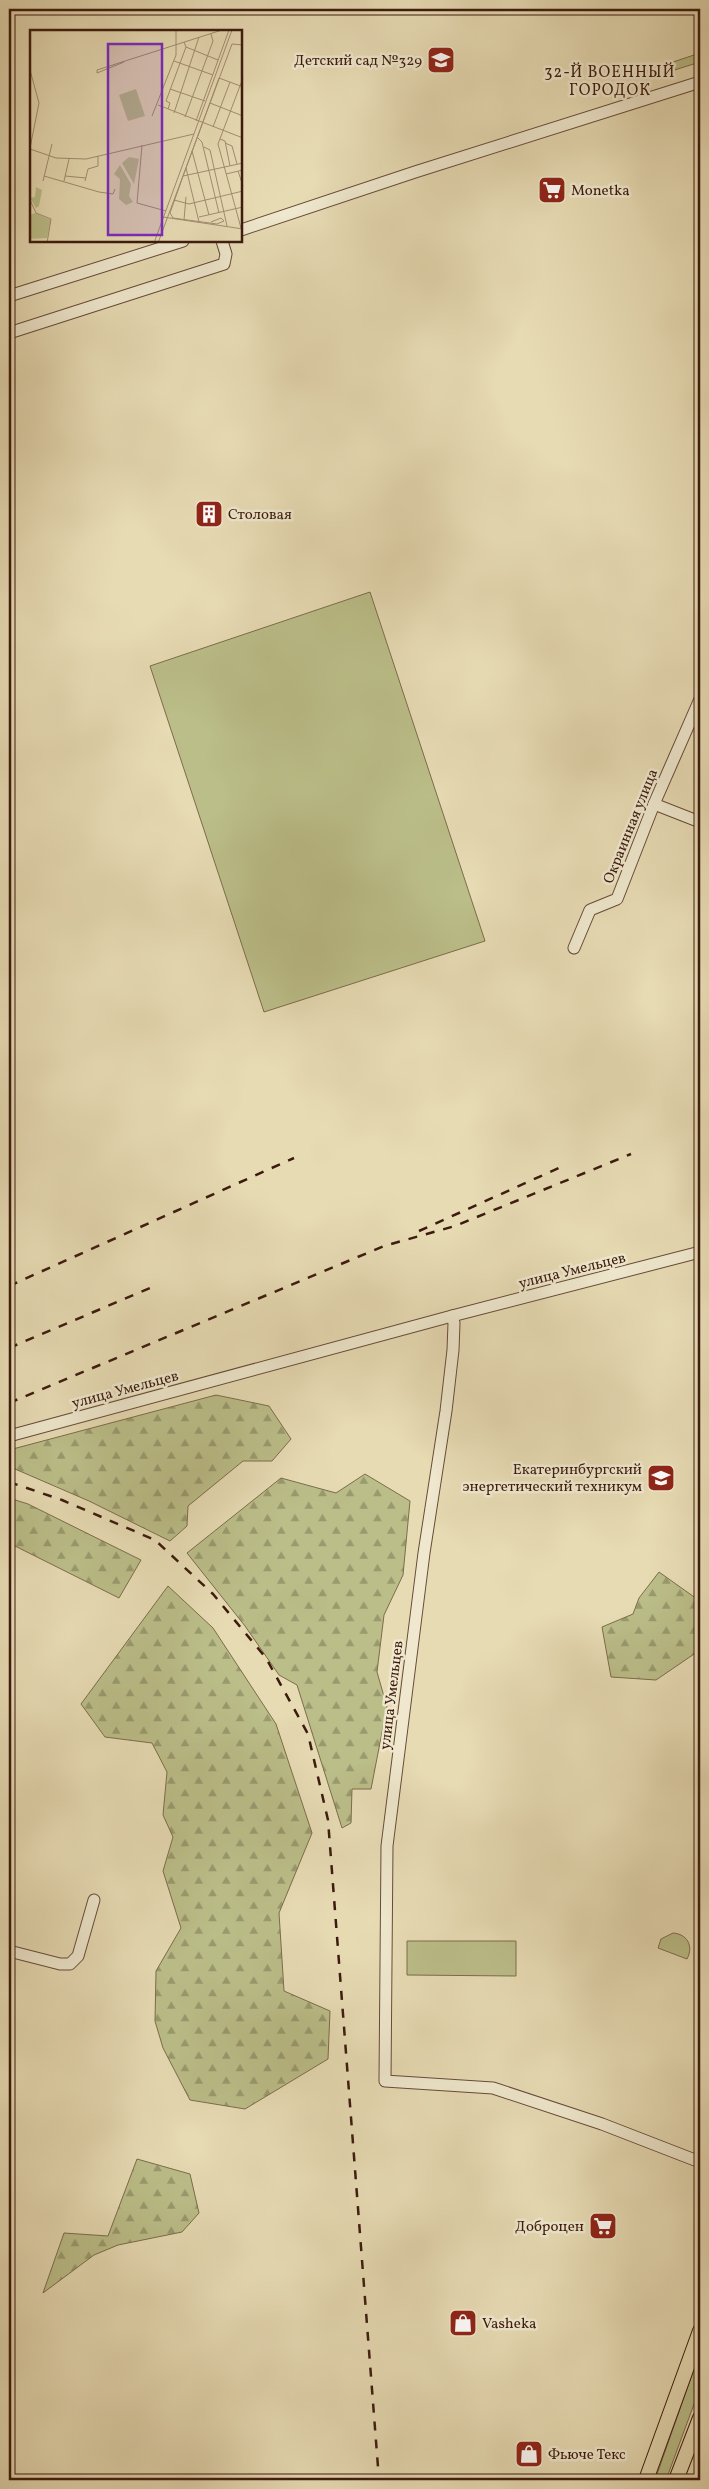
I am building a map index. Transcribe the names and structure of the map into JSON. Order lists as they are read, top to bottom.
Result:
{
  "streets": {
    "street": ["Окраинная улица", "улица Умельцев"]
  },
  "districts": ["32-Й ВОЕННЫЙ ГОРОДОК"],
  "places": {
    "school or university": ["Детский сад №329", "Екатеринбургский энергетический техникум"],
    "supermarket": ["Monetka", "Доброцен"],
    "building": ["Столовая"],
    "shop": ["Vasheka", "Фьюче Текс"]
  }
}
